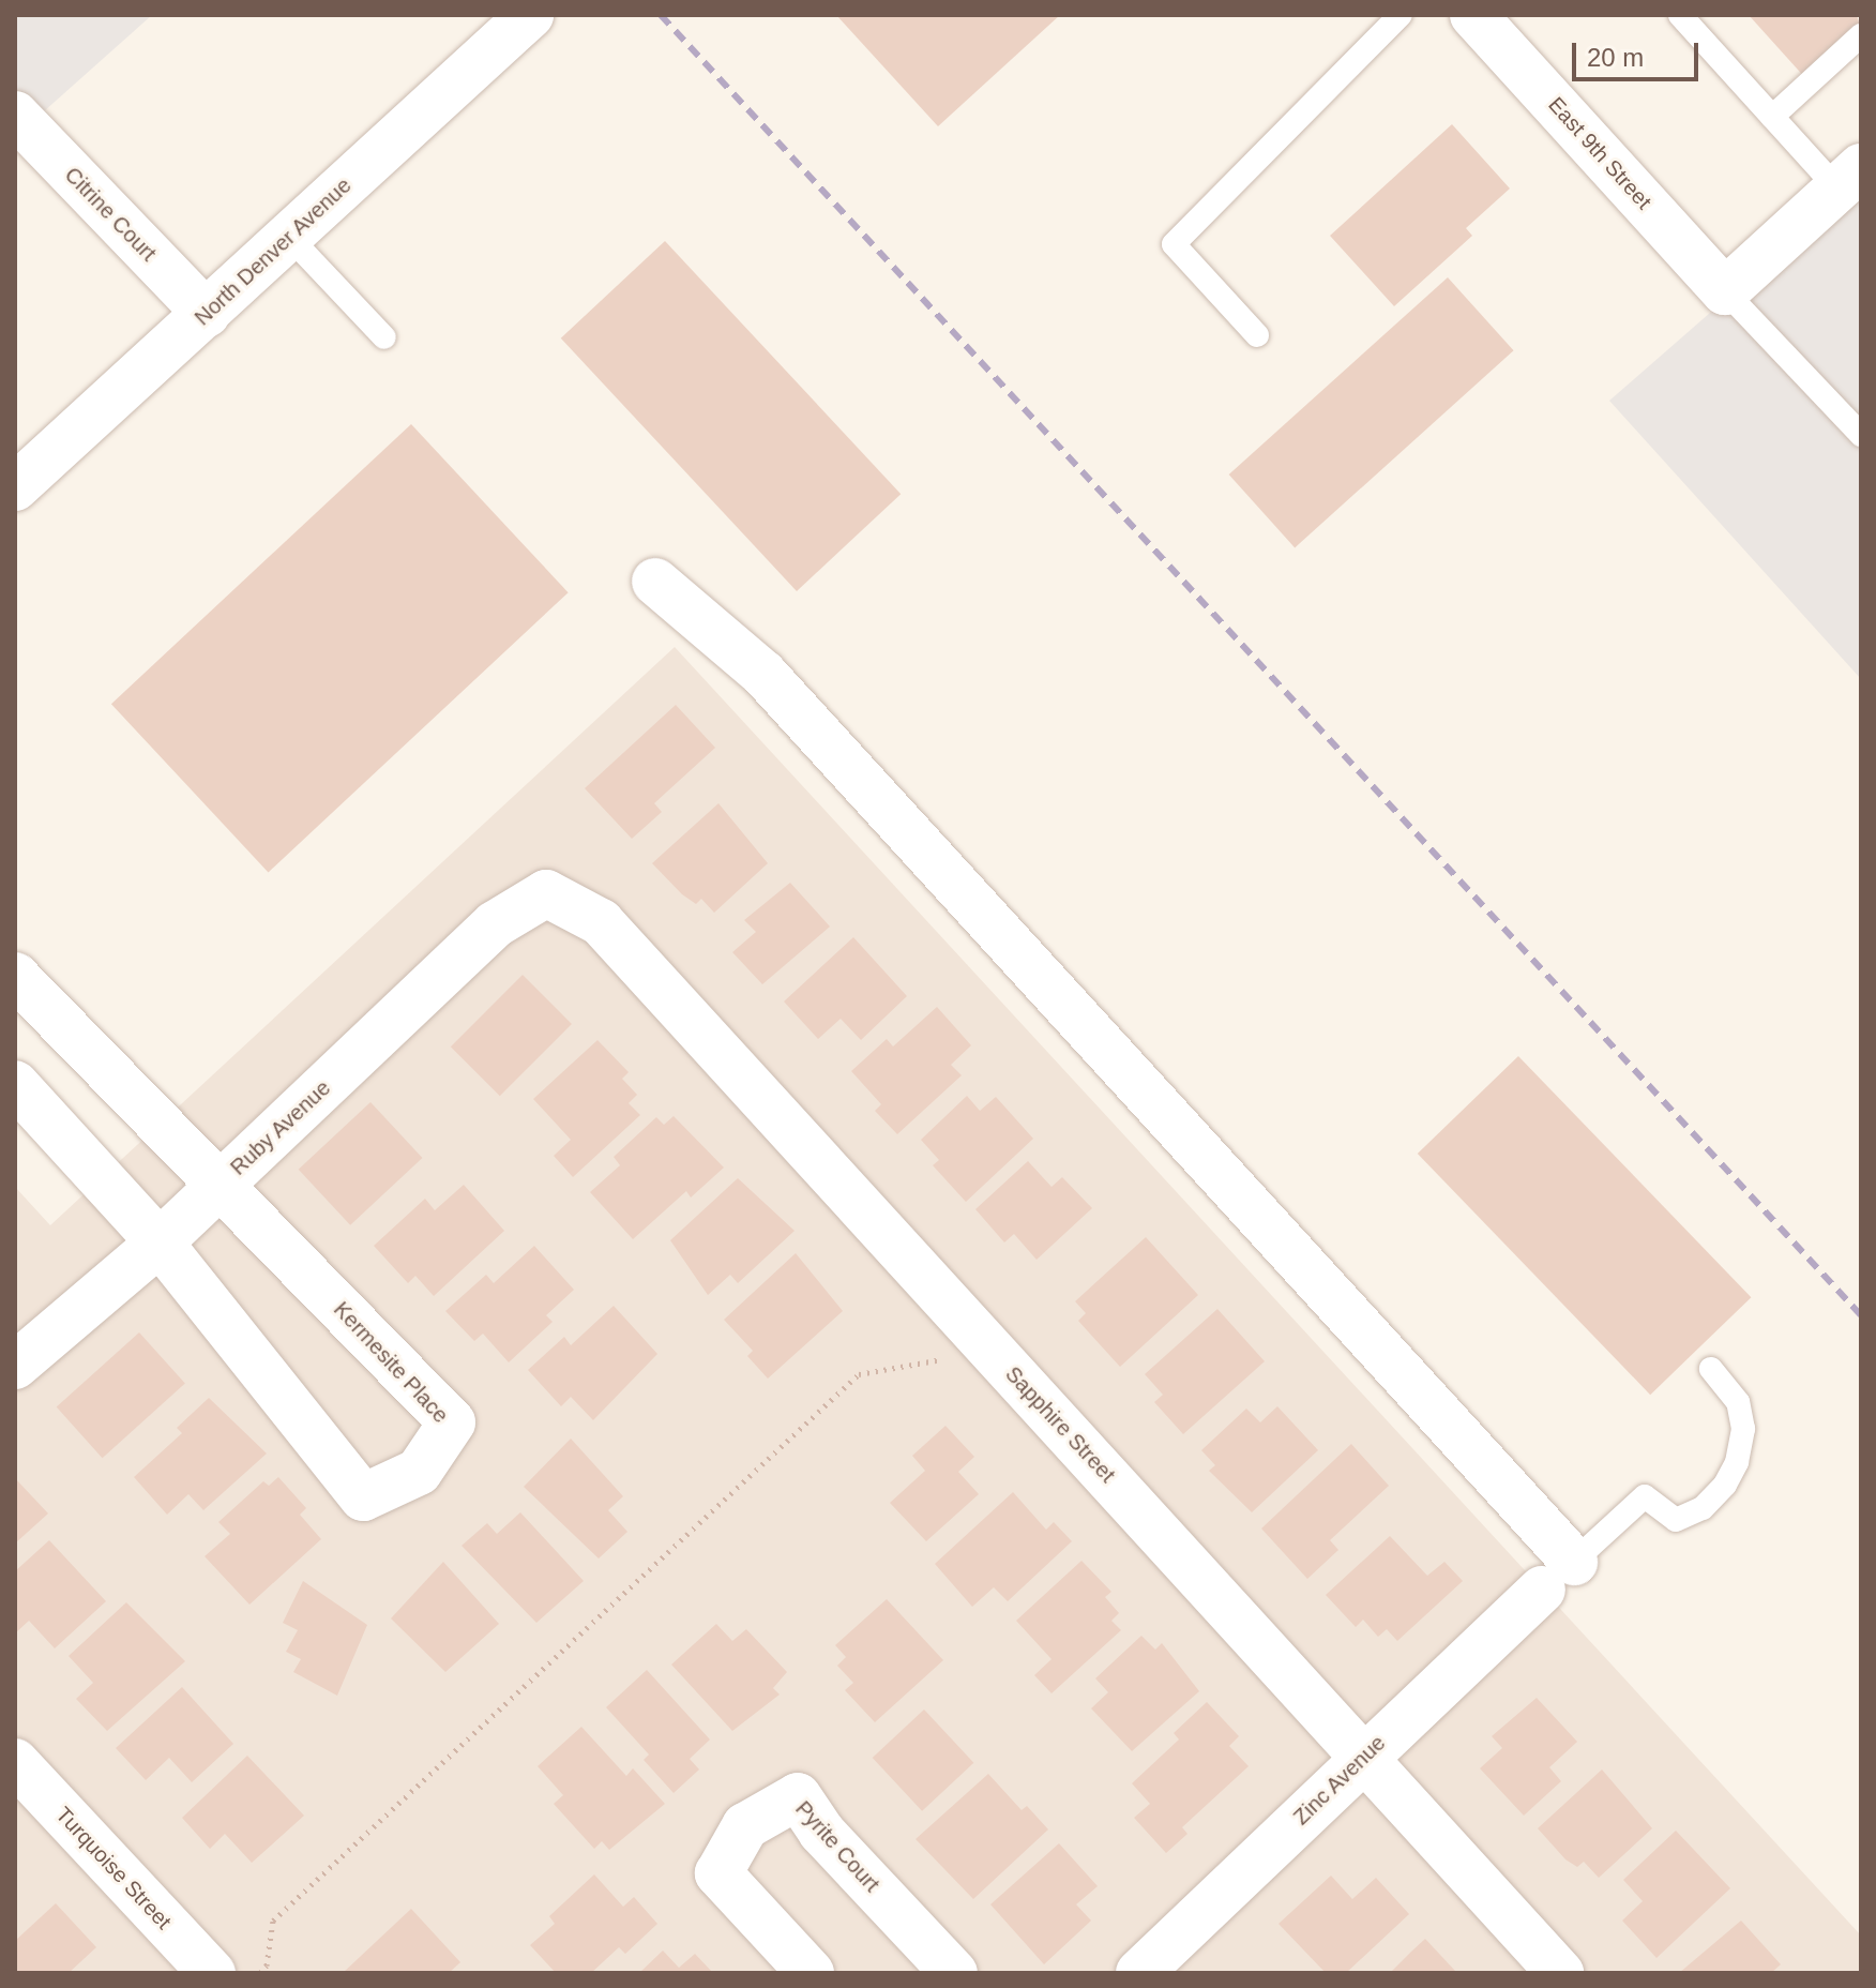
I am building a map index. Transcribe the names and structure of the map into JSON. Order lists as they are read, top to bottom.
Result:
{
  "streets": {
    "street": [
      "East 9th Street",
      "Citrine Court",
      "North Denver Avenue",
      "Ruby Avenue",
      "Kermesite Place",
      "Sapphire Street",
      "Zinc Avenue",
      "Pyrite Court",
      "Turquoise Street"
    ]
  },
  "crossings": [
    ["Citrine Court", "North Denver Avenue"],
    ["Ruby Avenue", "Kermesite Place"],
    ["Ruby Avenue", "Sapphire Street"],
    ["Sapphire Street", "Zinc Avenue"]
  ],
  "scale_bar": "20 m"
}
